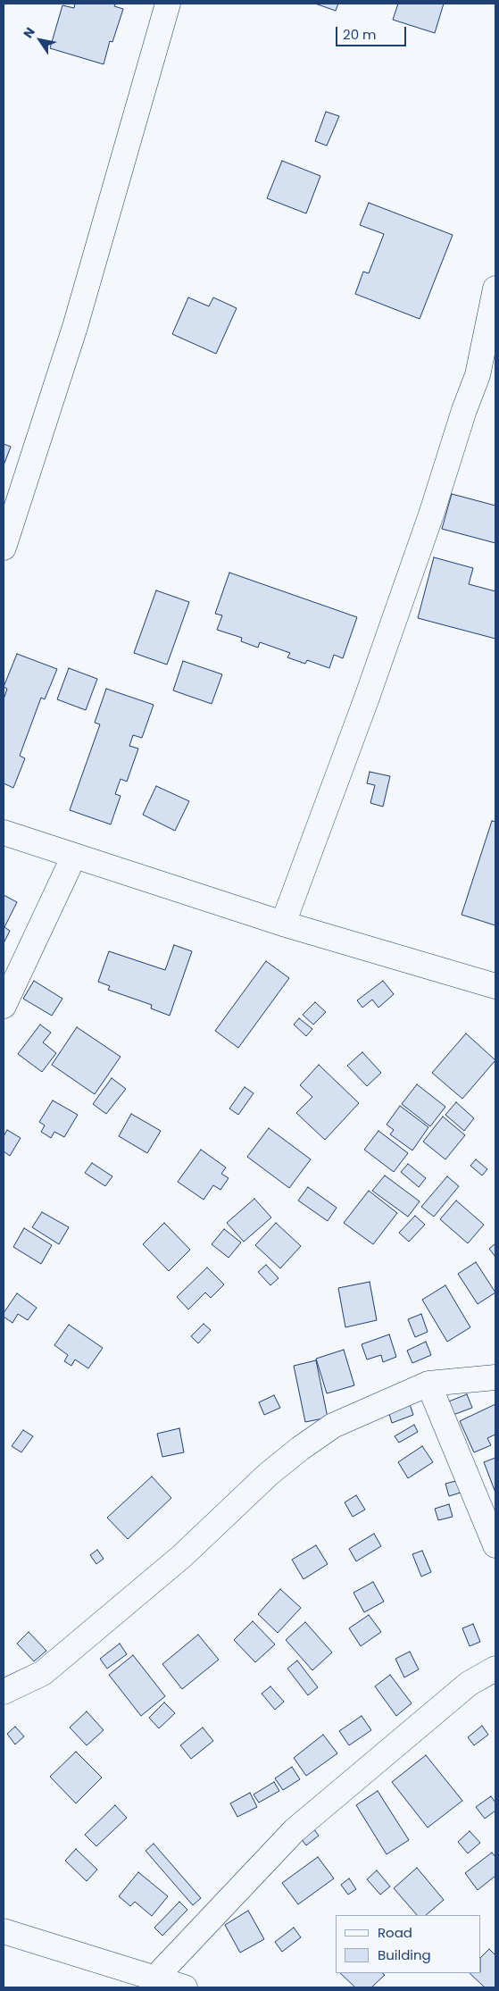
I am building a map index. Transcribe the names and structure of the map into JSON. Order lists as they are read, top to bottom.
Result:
{
  "legend": ["Road", "Building"],
  "scale_bar": "20 m",
  "north": "top left"
}
